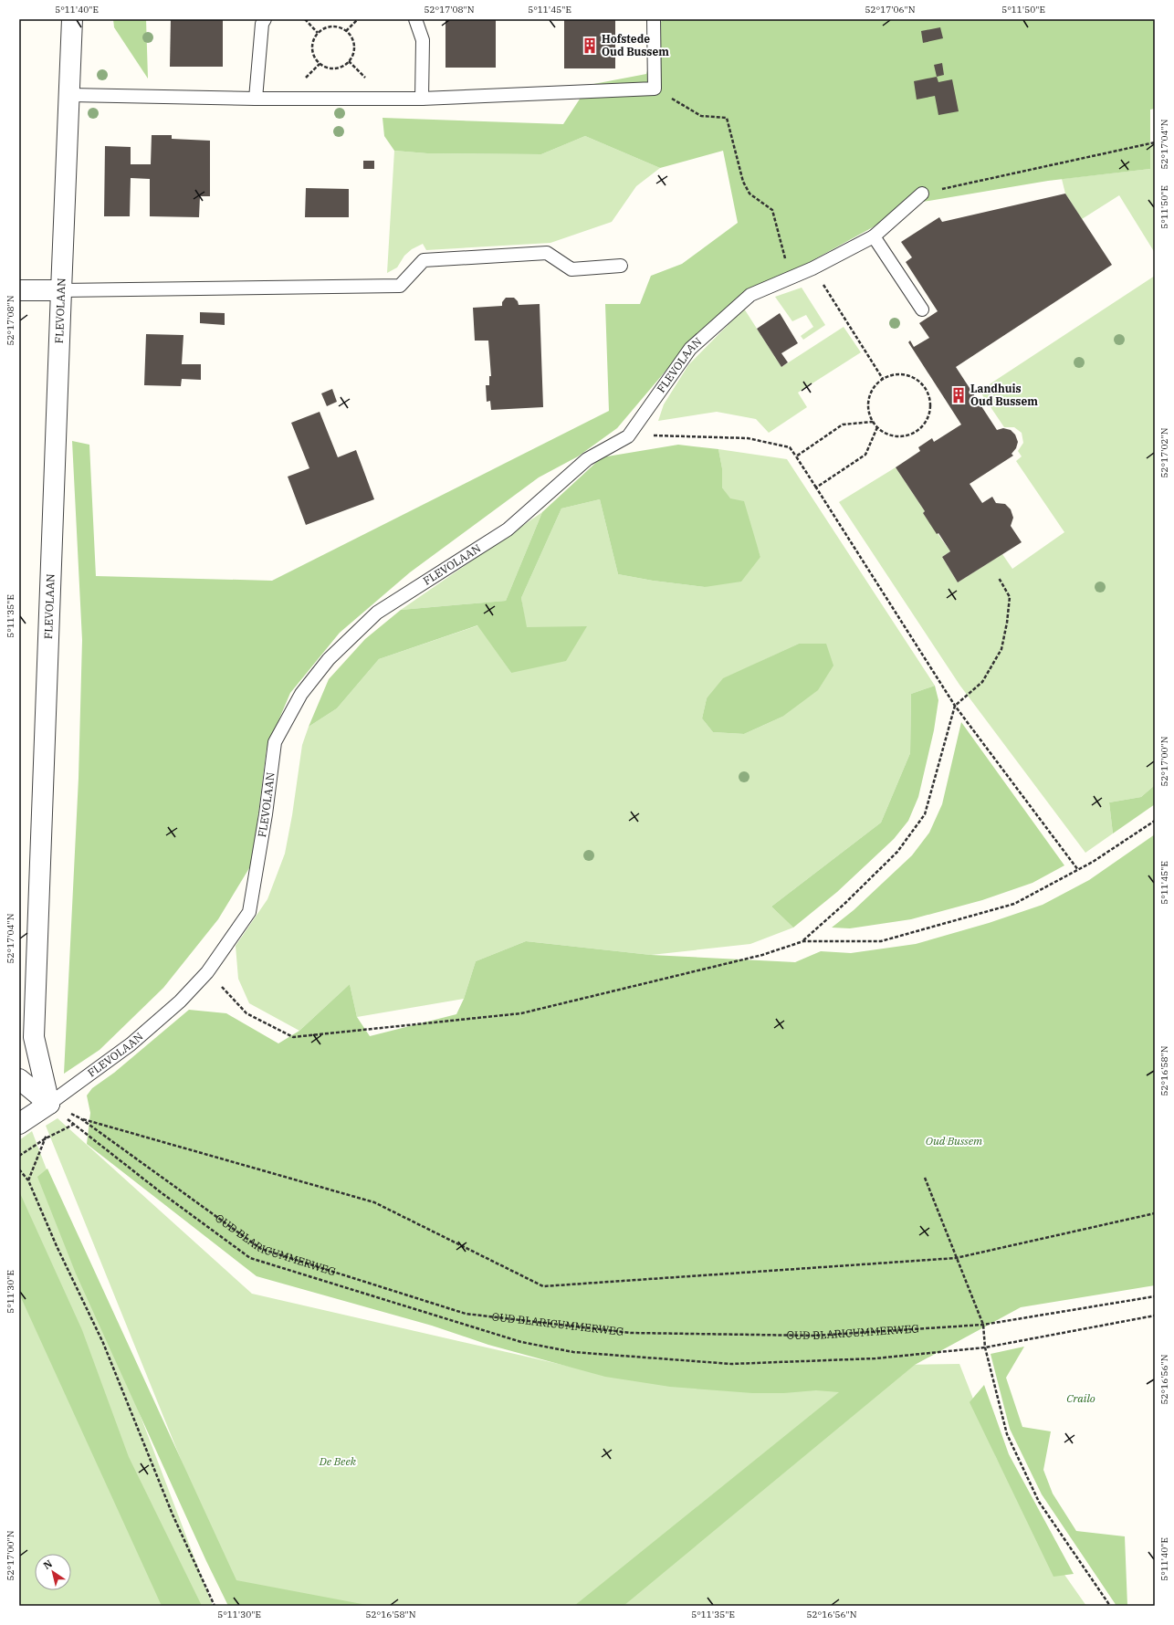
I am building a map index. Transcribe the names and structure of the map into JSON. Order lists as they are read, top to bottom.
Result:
{
  "streets": {
    "street": ["FLEVOLAAN"],
    "path": ["OUD BLARICUMMERWEG"]
  },
  "crossings": [
    ["FLEVOLAAN", "OUD BLARICUMMERWEG"]
  ],
  "parks": ["Oud Bussem", "Crailo", "De Beek"],
  "places": {
    "building": ["Hofstede Oud Bussem", "Landhuis Oud Bussem"]
  },
  "north": "top left",
  "coordinates": [
    "5°11'40\"E",
    "52°17'08\"N",
    "5°11'45\"E",
    "52°17'06\"N",
    "5°11'50\"E",
    "52°17'04\"N",
    "52°17'02\"N",
    "5°11'35\"E",
    "52°17'00\"N",
    "52°16'58\"N",
    "5°11'30\"E",
    "52°16'56\"N"
  ]
}
